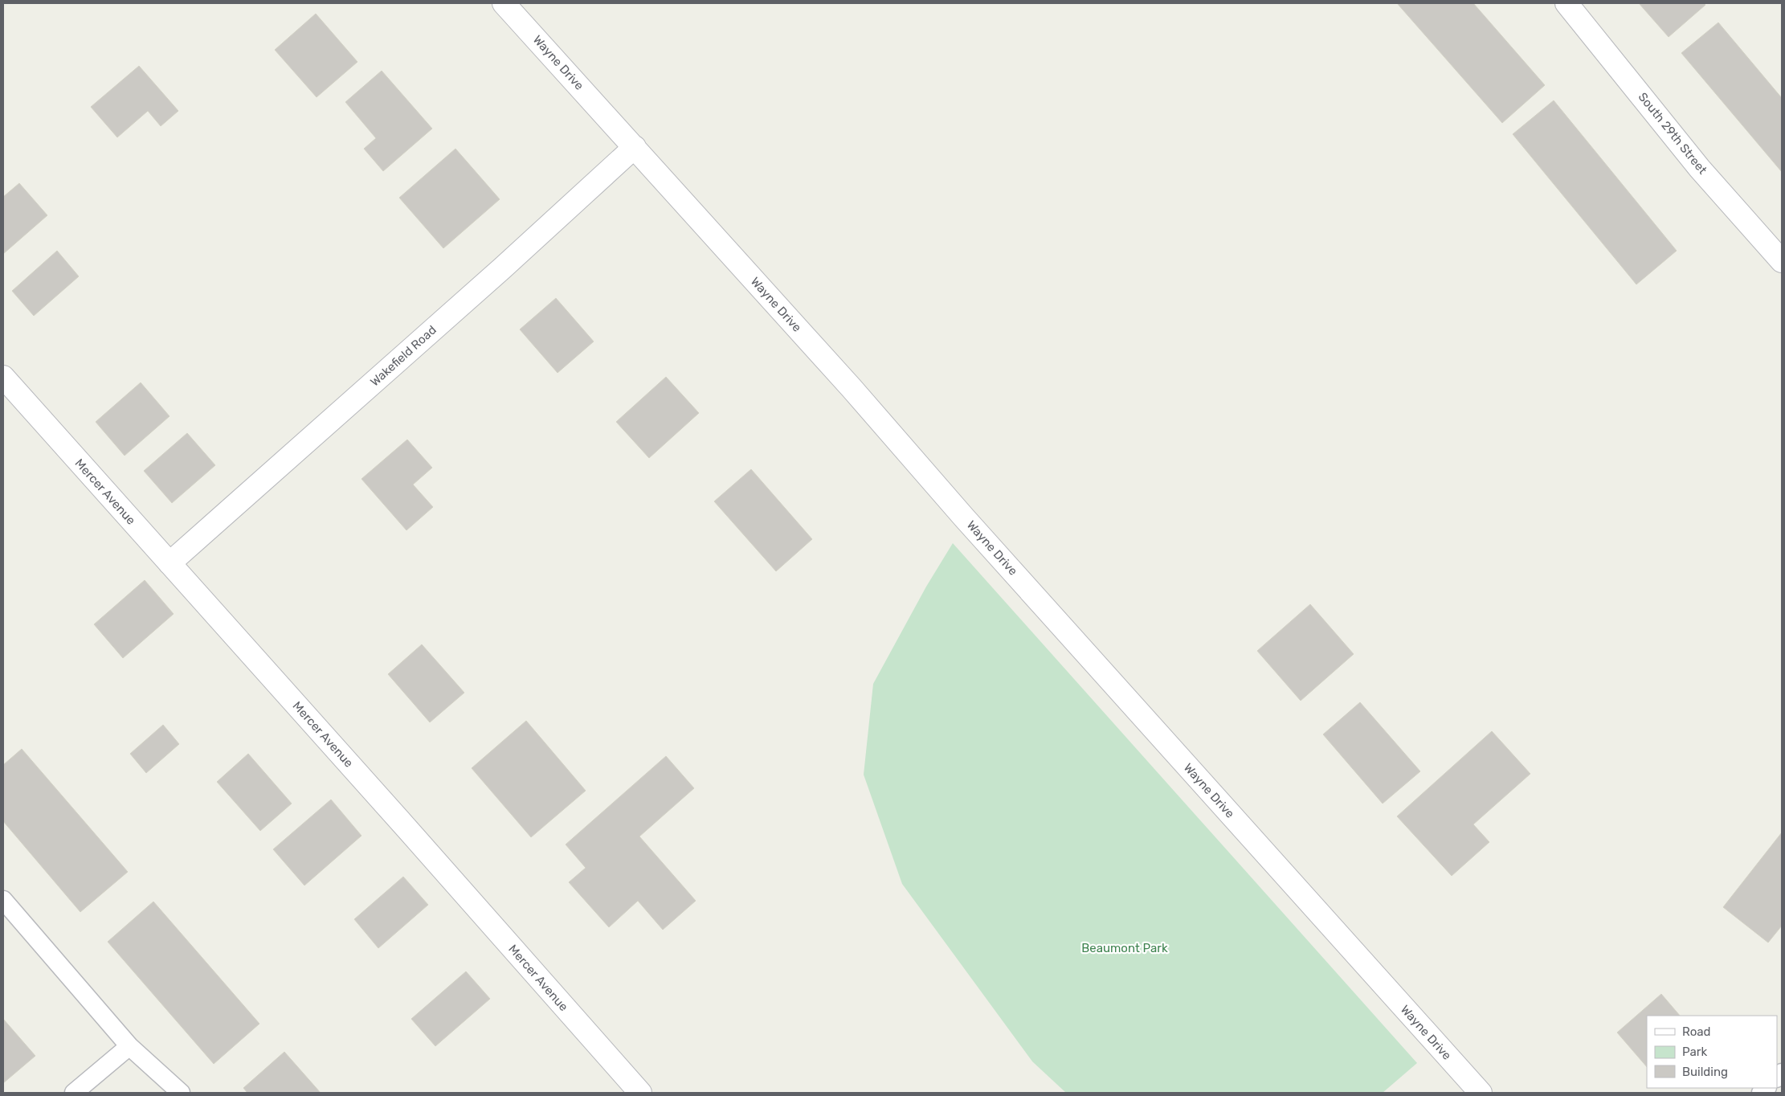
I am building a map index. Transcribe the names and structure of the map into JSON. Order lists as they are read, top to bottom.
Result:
{
  "streets": {
    "street": [
      "Wayne Drive",
      "South 29th Street",
      "Wakefield Road",
      "Mercer Avenue"
    ]
  },
  "crossings": [
    ["Wayne Drive", "Wakefield Road"],
    ["Wakefield Road", "Mercer Avenue"]
  ],
  "parks": ["Beaumont Park"],
  "legend": ["Road", "Park", "Building"]
}
